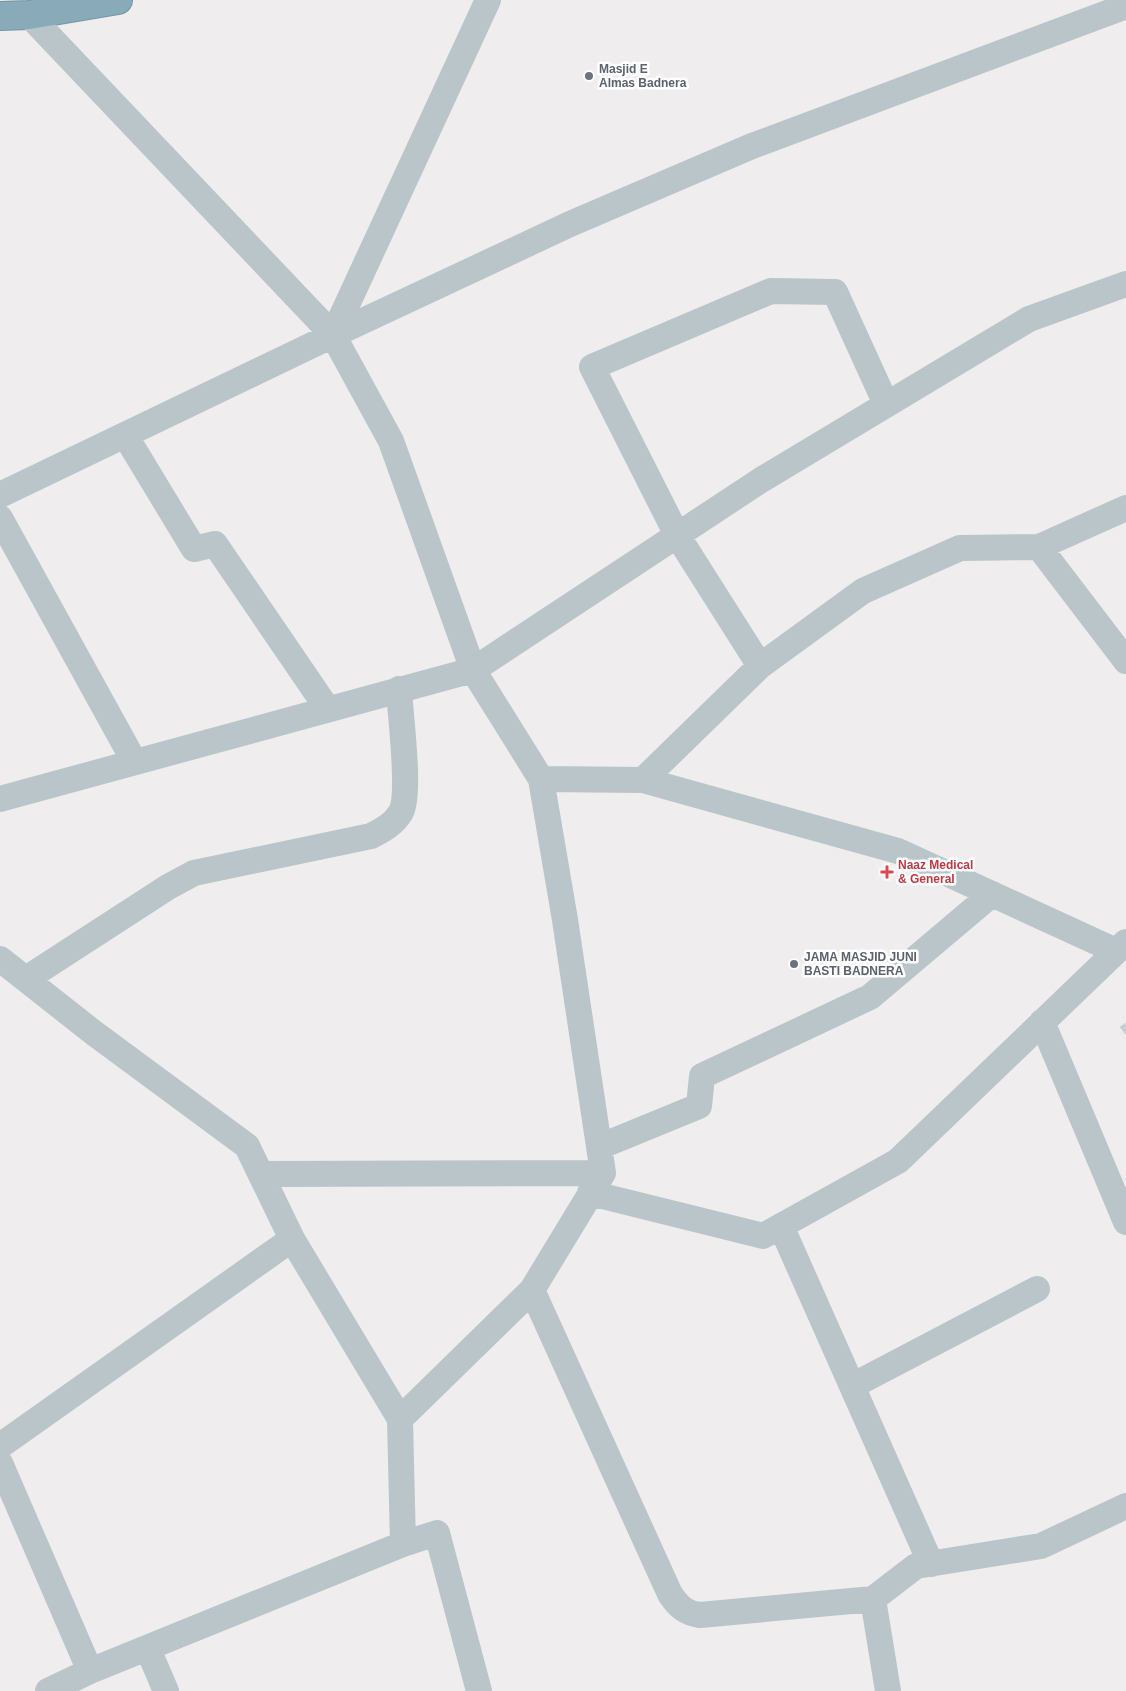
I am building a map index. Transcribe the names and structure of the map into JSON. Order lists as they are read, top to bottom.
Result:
{
  "places": {
    "other": ["Masjid E Almas Badnera", "JAMA MASJID JUNI BASTI BADNERA"],
    "health": ["Naaz Medical & General"]
  }
}
